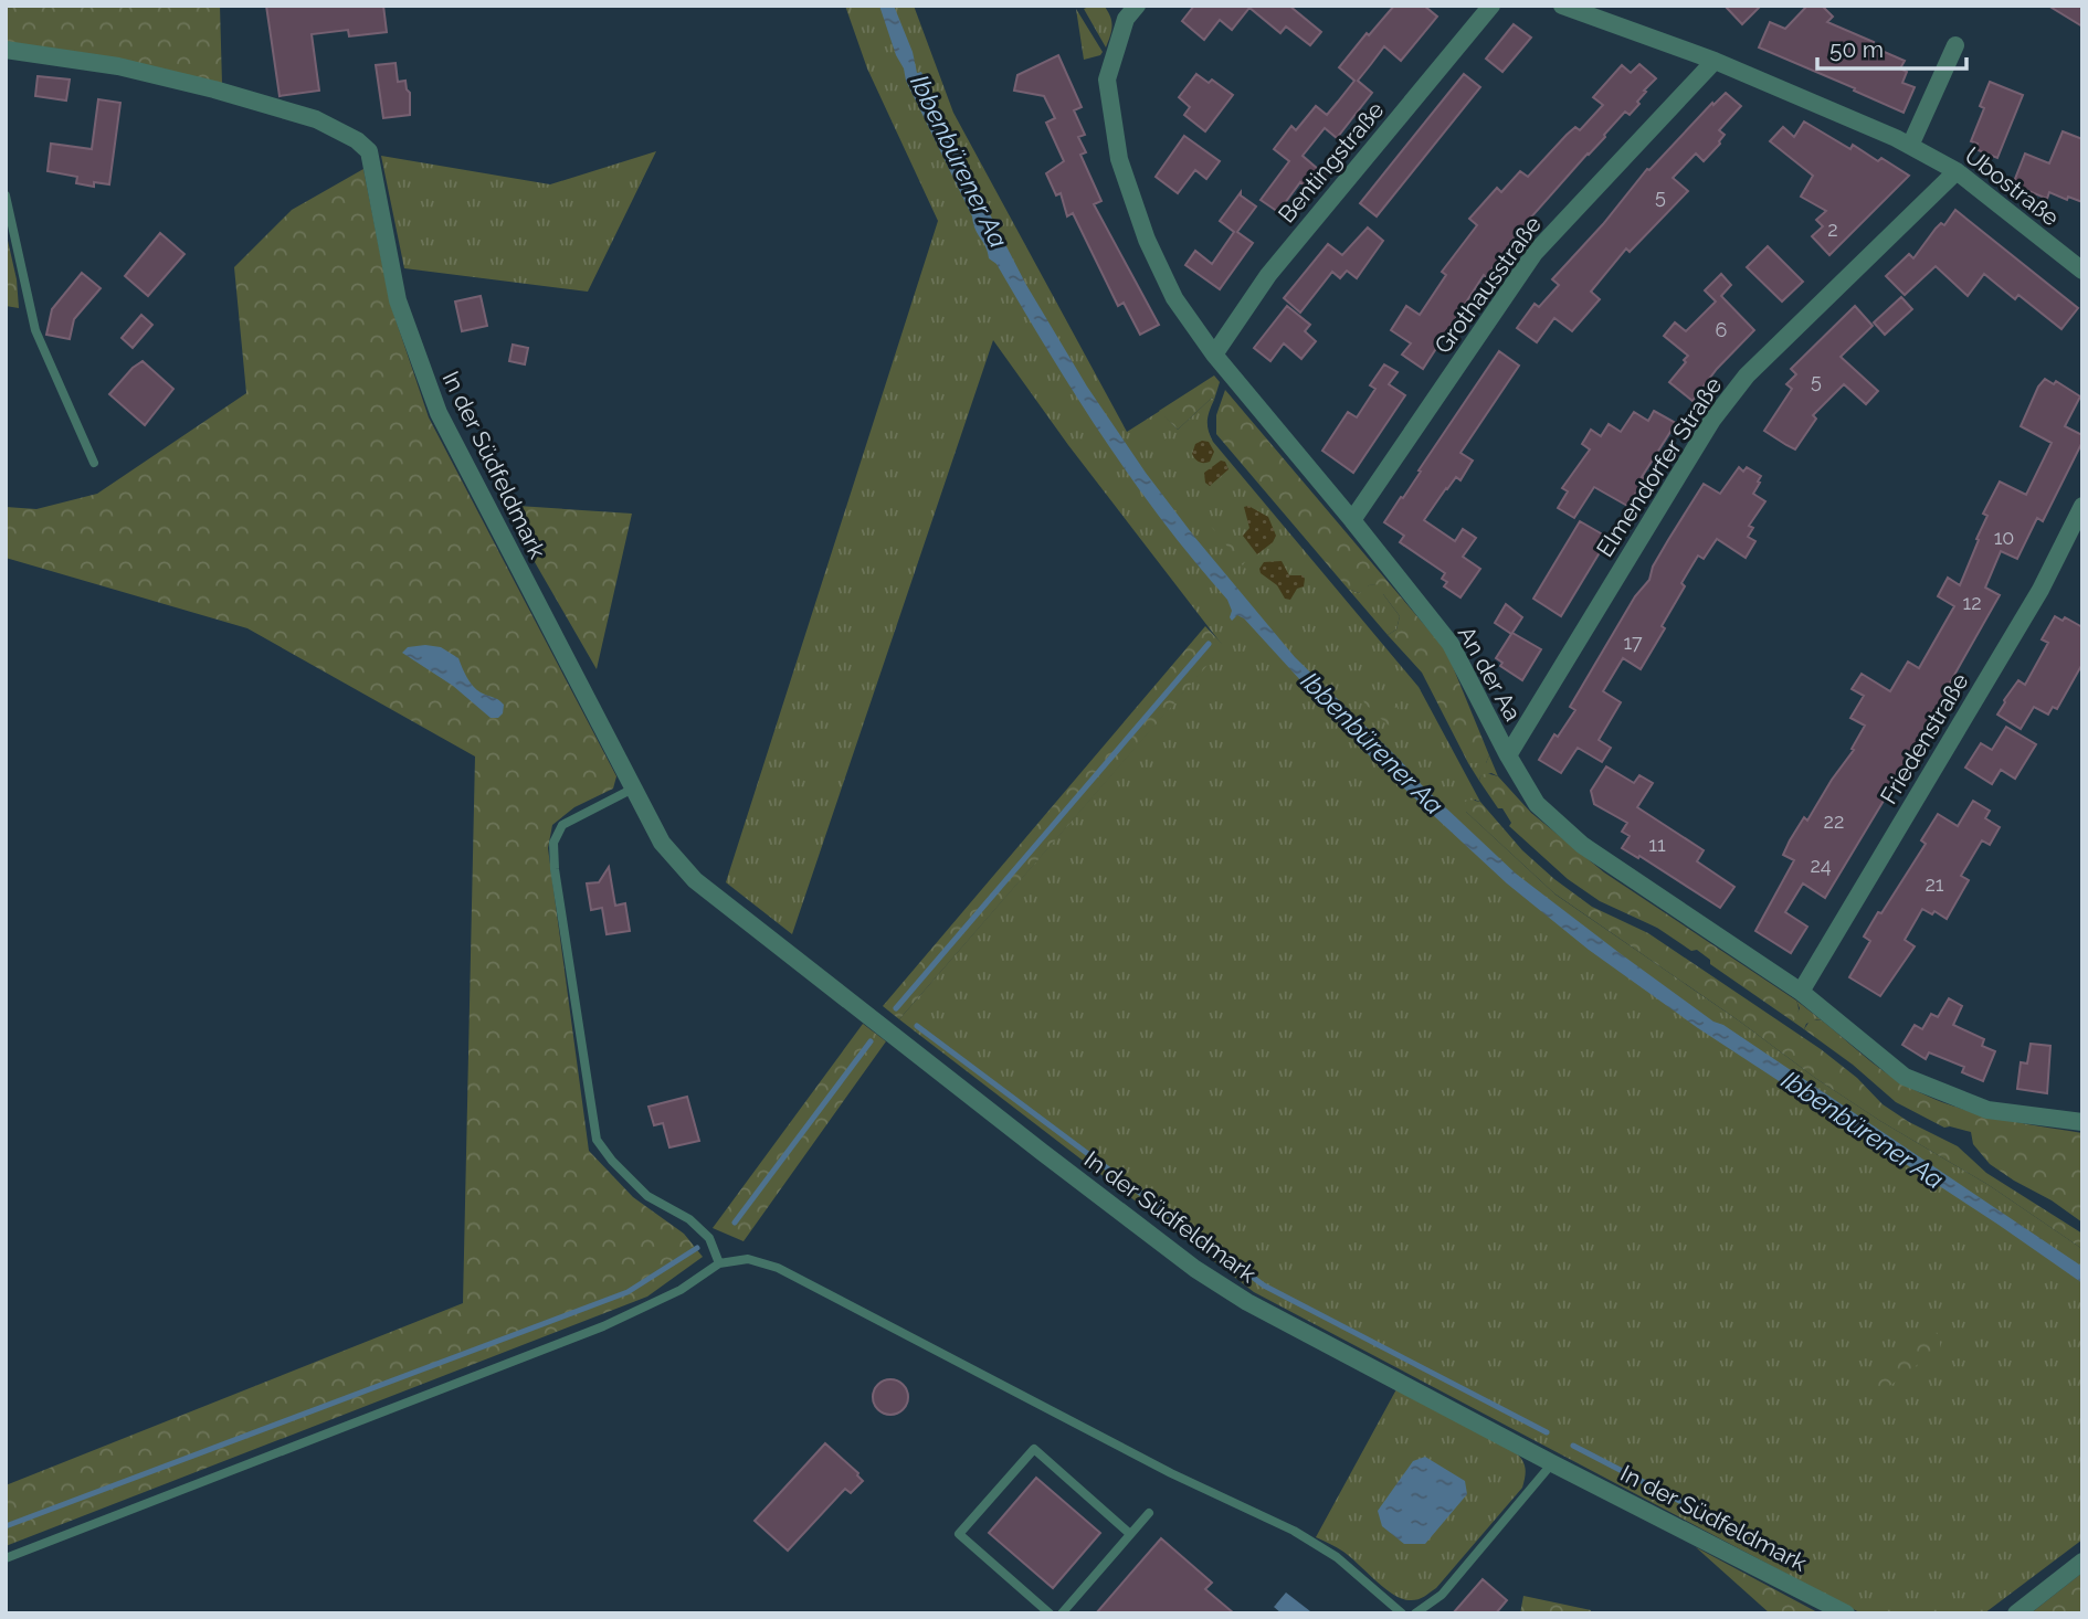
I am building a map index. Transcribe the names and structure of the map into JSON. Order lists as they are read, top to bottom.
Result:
{
  "streets": {
    "street": [
      "Bentingstraße",
      "Ubostraße",
      "Grothausstraße",
      "In der Südfeldmark",
      "Elmendorfer Straße",
      "An der Aa",
      "Friedenstraße"
    ]
  },
  "crossings": [
    ["Bentingstraße", "An der Aa"],
    ["Ubostraße", "Grothausstraße"],
    ["Ubostraße", "Elmendorfer Straße"],
    ["Grothausstraße", "An der Aa"],
    ["Elmendorfer Straße", "An der Aa"],
    ["An der Aa", "Friedenstraße"]
  ],
  "water": ["Ibbenbürener Aa"],
  "house_numbers": [
    "5",
    "2",
    "6",
    "5",
    "10",
    "12",
    "17",
    "22",
    "11",
    "24",
    "21"
  ],
  "scale_bar": "50 m"
}
